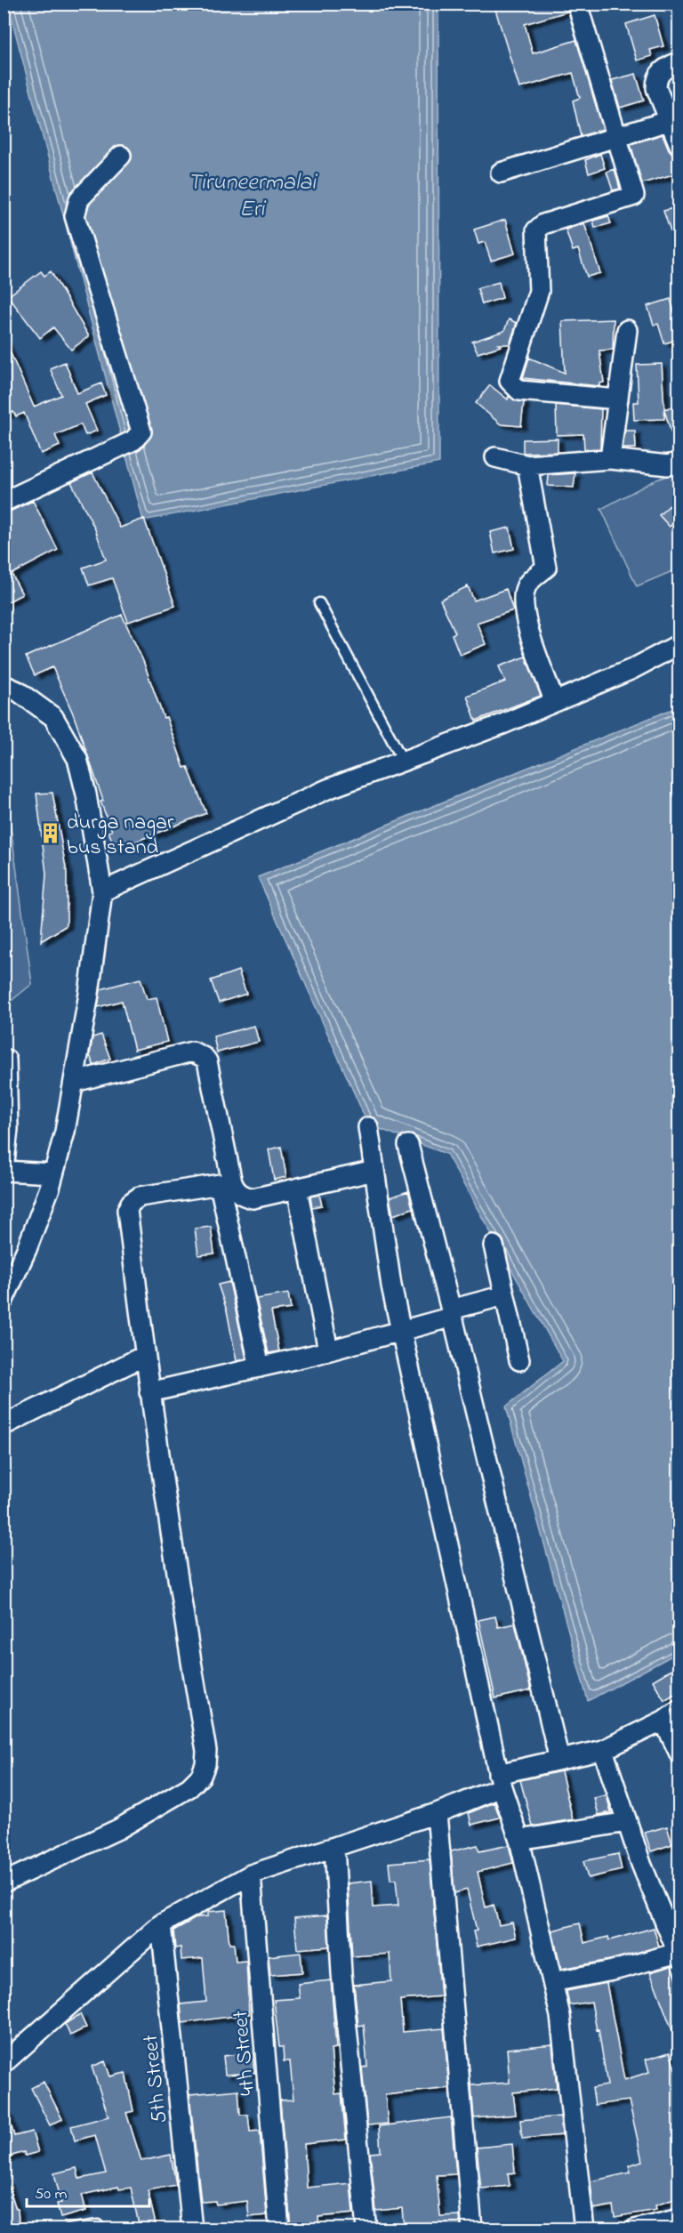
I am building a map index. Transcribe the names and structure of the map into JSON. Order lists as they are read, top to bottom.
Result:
{
  "streets": {
    "street": ["4th Street", "5th Street"]
  },
  "water": ["Tiruneermalai Eri"],
  "places": {
    "building": ["durga nagar bus stand"]
  },
  "scale_bar": "50 m"
}
